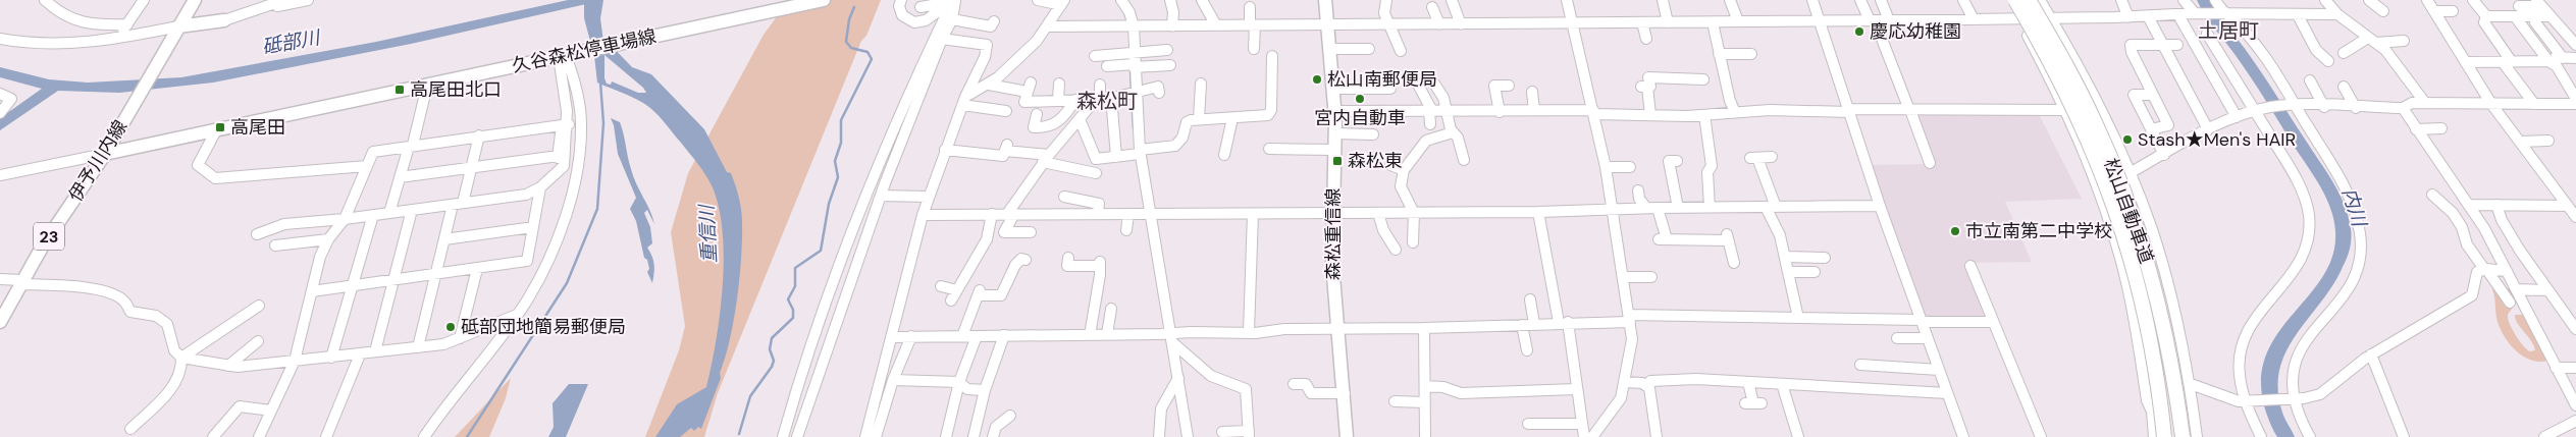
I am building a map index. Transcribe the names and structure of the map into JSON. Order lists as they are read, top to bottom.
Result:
{
  "streets": {
    "highway": ["松山自動車道"],
    "main road": [
      "久谷森松停車場線",
      "伊予川内線",
      "森松重信線",
      "23"
    ]
  },
  "crossings": [
    ["久谷森松停車場線", "伊予川内線"]
  ],
  "districts": ["土居町", "森松町"],
  "water": ["砥部川", "内川", "重信川"],
  "places": {
    "other": [
      "慶応幼稚園",
      "松山南郵便局",
      "宮内自動車",
      "Stash★Men's HAIR",
      "市立南第二中学校",
      "砥部団地簡易郵便局"
    ],
    "transit": ["高尾田北口", "高尾田", "森松東"]
  }
}
